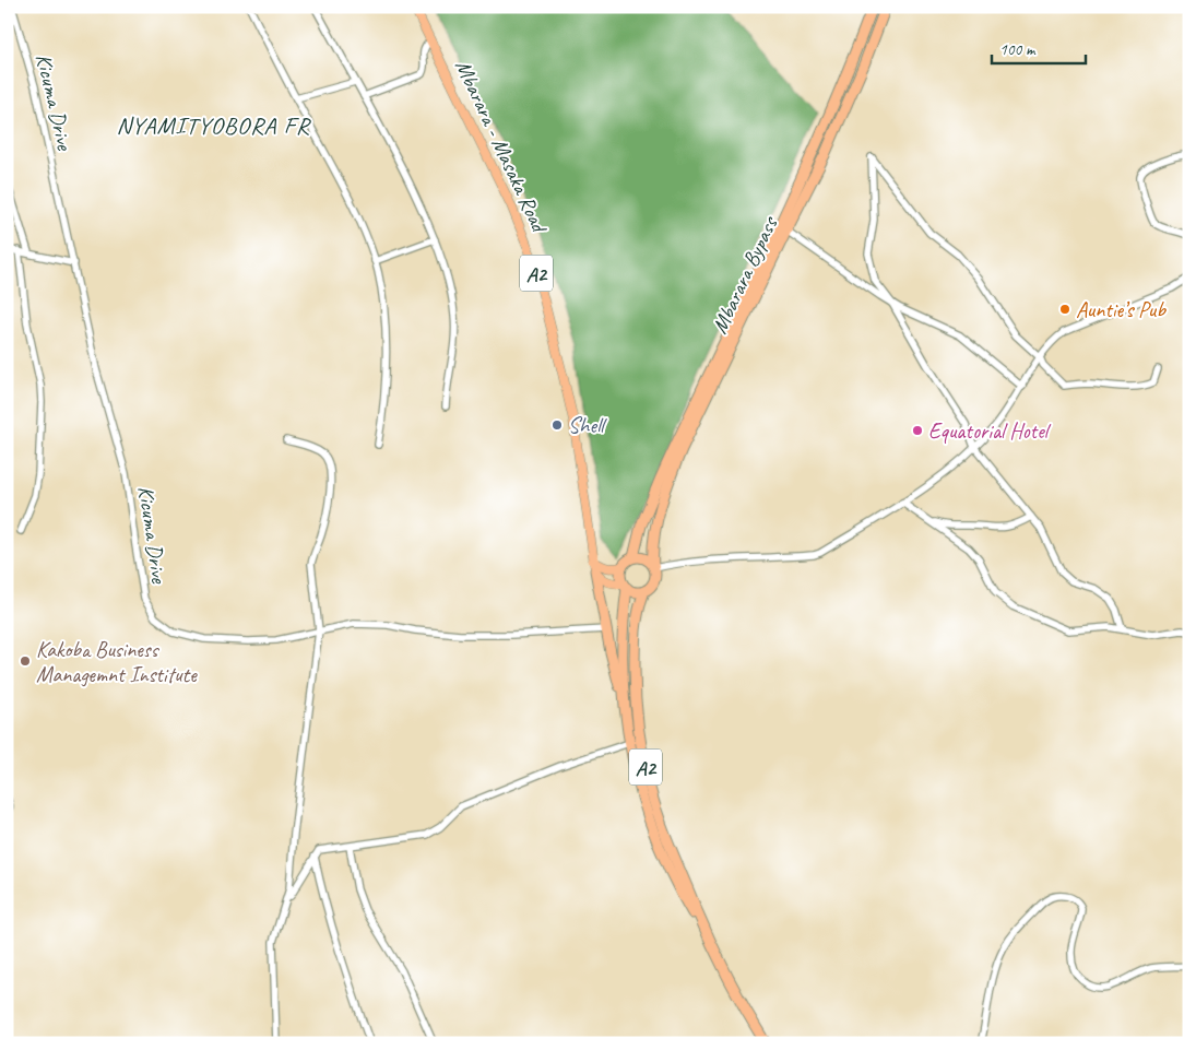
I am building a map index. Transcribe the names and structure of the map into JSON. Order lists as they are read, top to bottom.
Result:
{
  "streets": {
    "highway": ["A2", "Mbarara Bypass"],
    "main road": ["Mbarara - Masaka Road"],
    "street": ["Kicuma Drive"]
  },
  "crossings": [
    ["Kicuma Drive", "A2"],
    ["Mbarara - Masaka Road", "A2"],
    ["A2", "Mbarara Bypass"]
  ],
  "districts": ["NYAMITYOBORA FR"],
  "places": [
    "Auntie’s Pub",
    "Shell",
    "Equatorial Hotel",
    "Kakoba Business Managemnt Institute"
  ],
  "scale_bar": "100 m"
}
